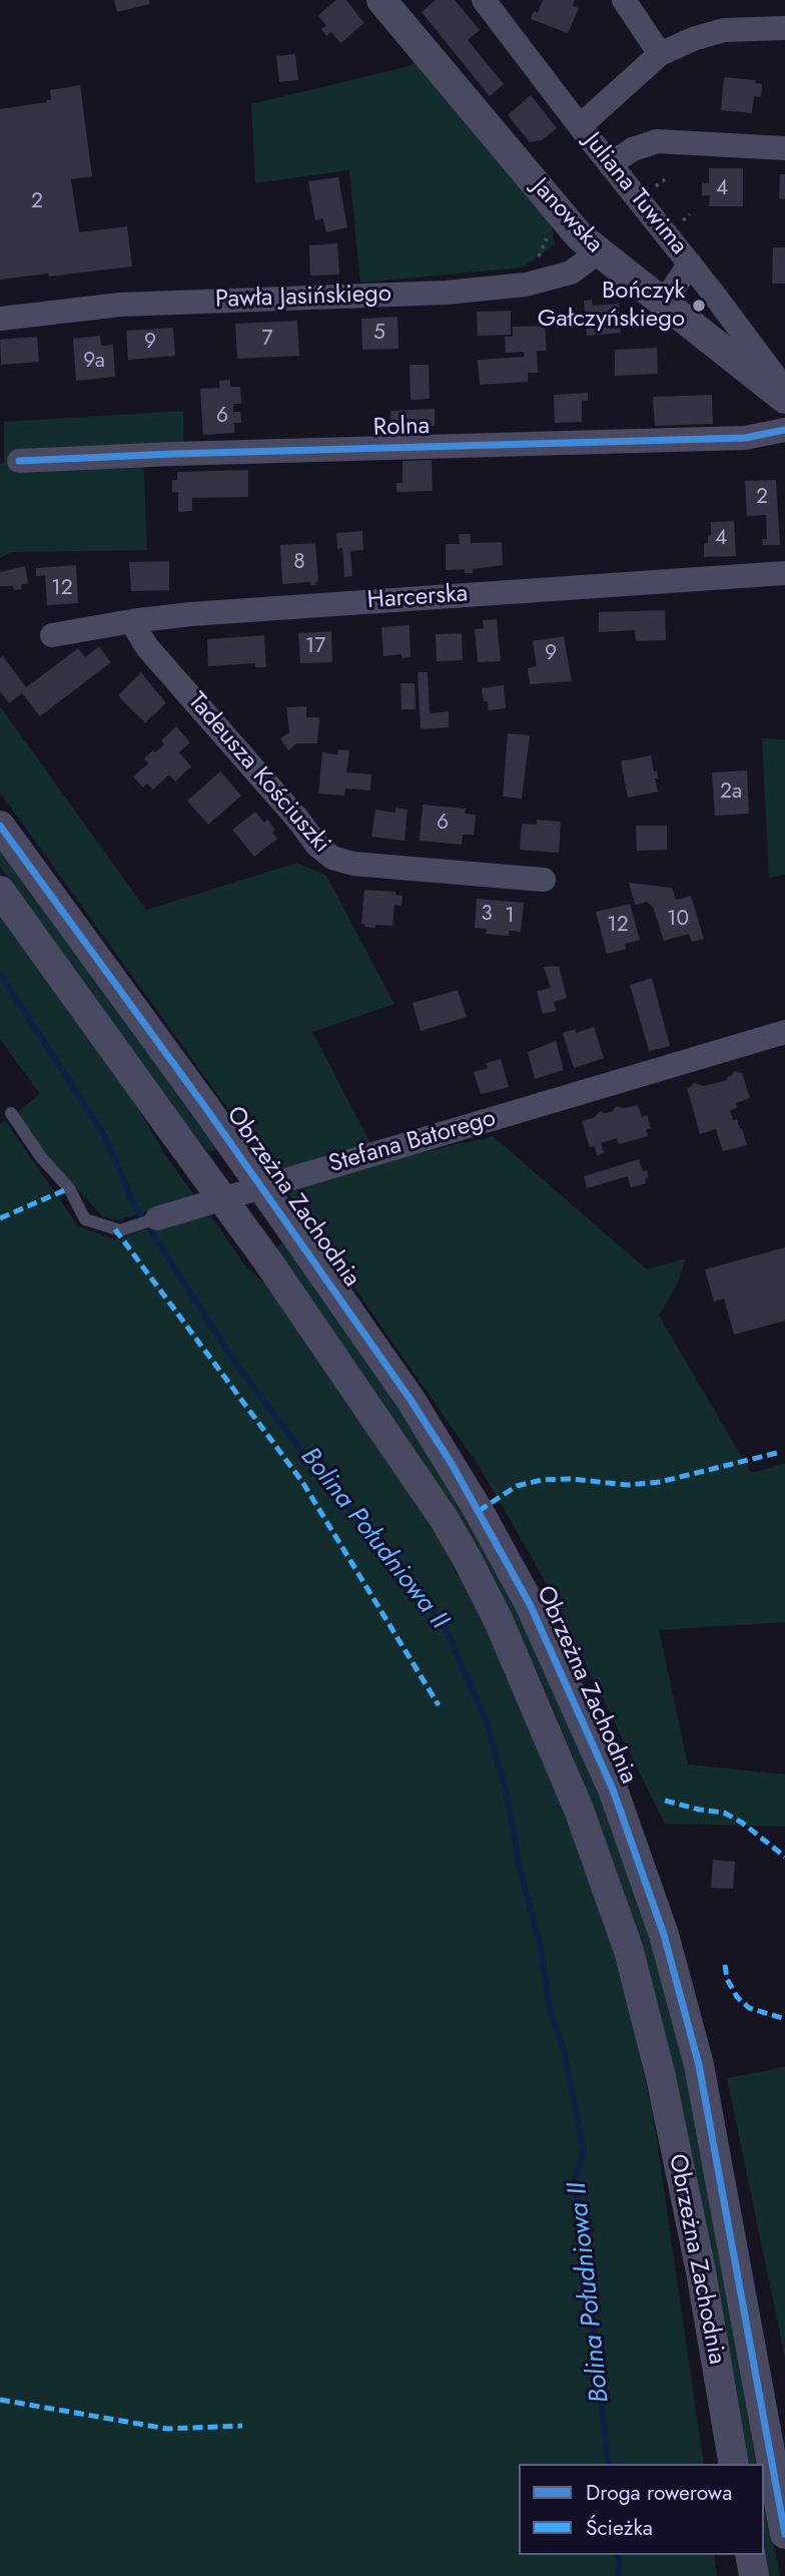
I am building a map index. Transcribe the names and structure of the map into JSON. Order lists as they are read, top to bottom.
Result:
{
  "streets": {
    "street": [
      "Juliana Tuwima",
      "Janowska",
      "Pawła Jasińskiego",
      "Rolna",
      "Harcerska",
      "Tadeusza Kościuszki",
      "Stefana Batorego",
      "Obrzeżna Zachodnia"
    ]
  },
  "crossings": [
    ["Janowska", "Pawła Jasińskiego"],
    ["Harcerska", "Tadeusza Kościuszki"]
  ],
  "water": ["Bolina Południowa II"],
  "places": ["Bończyk Gałczyńskiego"],
  "house_numbers": [
    "4",
    "2",
    "5",
    "7",
    "9",
    "9a",
    "6",
    "2",
    "4",
    "8",
    "12",
    "17",
    "9",
    "2a",
    "6",
    "3",
    "1",
    "10",
    "12"
  ],
  "legend": ["Droga rowerowa", "Ścieżka"]
}
